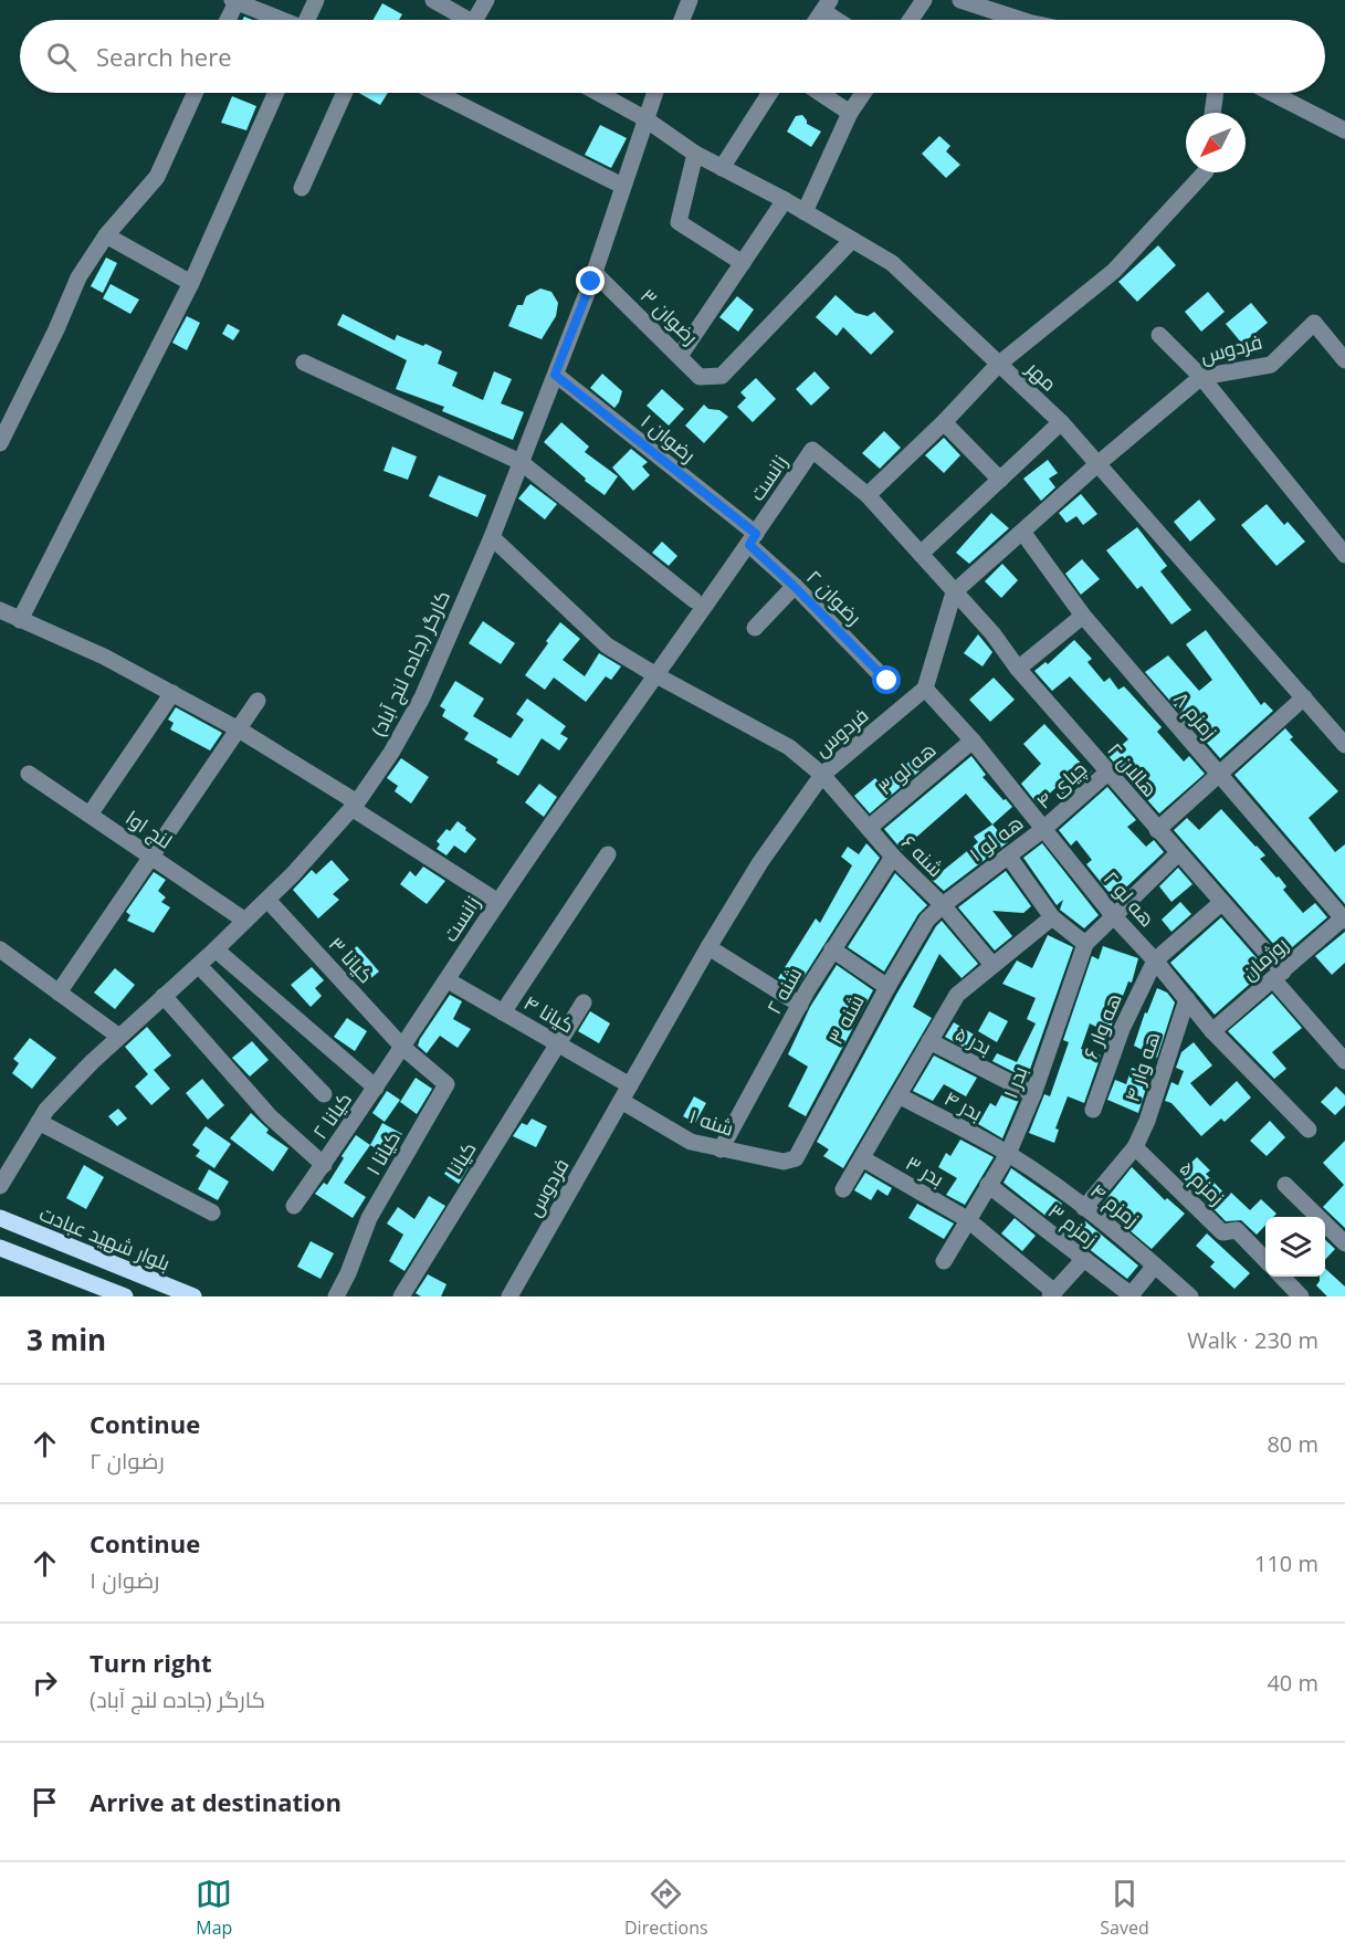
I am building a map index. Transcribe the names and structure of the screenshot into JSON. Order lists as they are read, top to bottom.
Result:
{
  "streets": {
    "main road": ["بلوار شهید عبادت"],
    "street": [
      "رضوان ۳",
      "فردوس",
      "مهر",
      "رضوان ۱",
      "زانست",
      "رضوان ۲",
      "کارگر (جاده لنج آباد)",
      "زمزم ۸",
      "هه لو ۳",
      "هالان ۲",
      "چیای ۴",
      "لنج اوا",
      "هه لو ۱",
      "شنه ۶",
      "هه لو ۲",
      "روژمان",
      "کیانا ۳",
      "شنه ۲",
      "کیانا ۴",
      "شنه ۳",
      "هه وار ۶",
      "بدر ۵",
      "هه وار ۴",
      "بدر ۱",
      "بدر ۴",
      "کیانا ۲",
      "شنه ۱",
      "کیانا ۱",
      "کیانا",
      "بدر ۳",
      "زمزم ۵",
      "زمزم ۴",
      "زمزم ۳"
    ]
  },
  "crossings": [
    ["رضوان ۳", "مهر"],
    ["رضوان ۳", "کارگر (جاده لنج آباد)"],
    ["فردوس", "مهر"],
    ["فردوس", "زمزم ۸"],
    ["فردوس", "هالان ۲"],
    ["فردوس", "شنه ۶"],
    ["فردوس", "هه لو ۲"],
    ["فردوس", "کیانا ۴"],
    ["فردوس", "شنه ۱"],
    ["مهر", "کارگر (جاده لنج آباد)"],
    ["رضوان ۱", "زانست"],
    ["رضوان ۱", "رضوان ۲"],
    ["رضوان ۱", "کارگر (جاده لنج آباد)"],
    ["زانست", "رضوان ۲"],
    ["زانست", "کیانا ۳"],
    ["زانست", "کیانا ۴"],
    ["زانست", "کیانا ۲"],
    ["زانست", "کیانا ۱"],
    ["کارگر (جاده لنج آباد)", "لنج اوا"],
    ["کارگر (جاده لنج آباد)", "کیانا ۳"],
    ["زمزم ۸", "روژمان"],
    ["هه لو ۳", "شنه ۶"],
    ["هه لو ۳", "هه لو ۲"],
    ["هالان ۲", "چیای ۴"],
    ["هالان ۲", "روژمان"],
    ["هالان ۲", "بدر ۱"],
    ["چیای ۴", "هه لو ۱"],
    ["چیای ۴", "هه لو ۲"],
    ["هه لو ۱", "شنه ۶"],
    ["هه لو ۱", "هه لو ۲"],
    ["هه لو ۱", "شنه ۳"],
    ["شنه ۶", "شنه ۲"],
    ["شنه ۶", "شنه ۳"],
    ["هه لو ۲", "روژمان"],
    ["هه لو ۲", "هه وار ۶"],
    ["هه لو ۲", "هه وار ۴"],
    ["هه لو ۲", "بدر ۱"],
    ["کیانا ۳", "کیانا ۲"],
    ["کیانا ۳", "کیانا ۱"],
    ["شنه ۲", "شنه ۱"],
    ["کیانا ۴", "کیانا"],
    ["شنه ۳", "شنه ۱"],
    ["بدر ۵", "بدر ۱"],
    ["هه وار ۴", "زمزم ۵"],
    ["هه وار ۴", "زمزم ۴"],
    ["بدر ۱", "بدر ۴"],
    ["بدر ۱", "بدر ۳"],
    ["بدر ۱", "زمزم ۴"],
    ["بدر ۱", "زمزم ۳"],
    ["بدر ۴", "زمزم ۴"],
    ["کیانا ۲", "کیانا ۱"]
  ],
  "north": "bottom left",
  "page": {
    "search": "Search here",
    "heading": ["3 min", "Walk · 230 m"],
    "list": [
      ["Continue", "رضوان ۲", "80 m"],
      ["Continue", "رضوان ۱", "110 m"],
      ["Turn right", "کارگر (جاده لنج آباد)", "40 m"],
      "Arrive at destination"
    ],
    "nav": ["Map", "Directions", "Saved"]
  }
}
